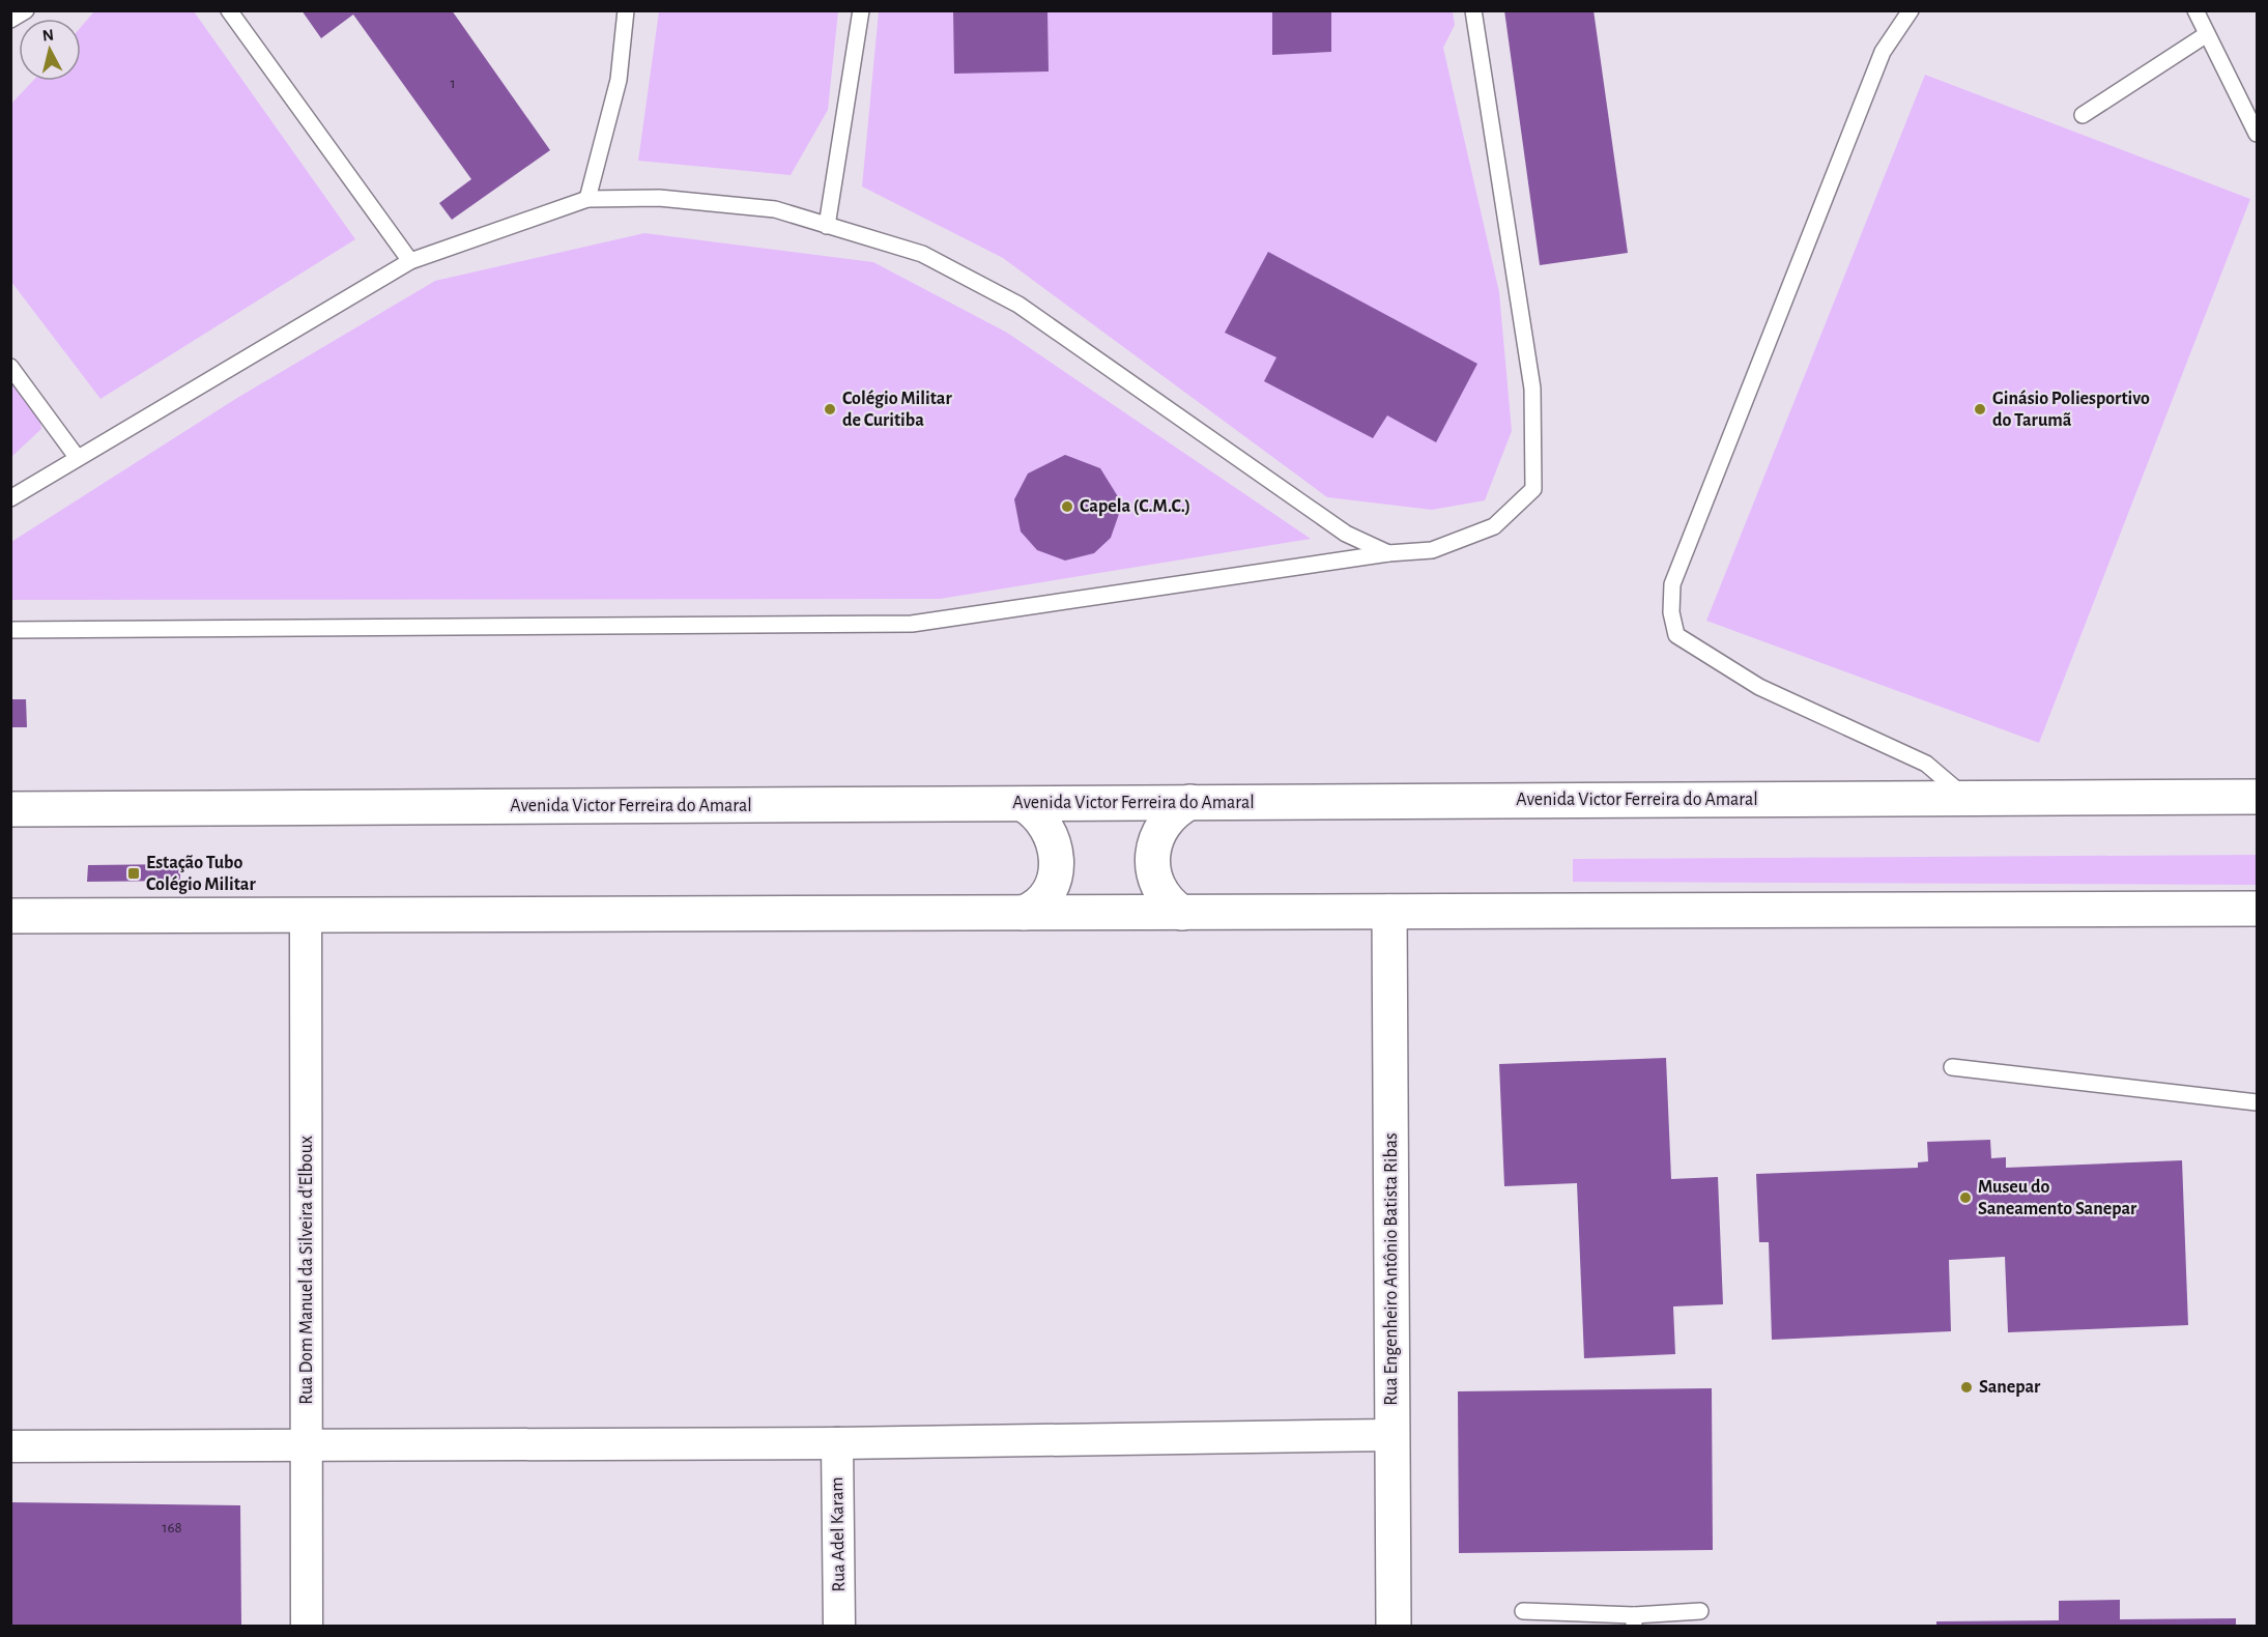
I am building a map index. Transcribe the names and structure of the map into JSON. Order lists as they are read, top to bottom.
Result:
{
  "streets": {
    "main road": ["Avenida Victor Ferreira do Amaral", "Rua Engenheiro Antônio Batista Ribas"],
    "street": ["Rua Dom Manuel da Silveira d'Elboux", "Rua Adel Karam"]
  },
  "places": {
    "other": [
      "Colégio Militar de Curitiba",
      "Ginásio Poliesportivo do Tarumã",
      "Capela (C.M.C.)",
      "Museu do Saneamento Sanepar",
      "Sanepar"
    ],
    "transit": ["Estação Tubo Colégio Militar"]
  },
  "house_numbers": ["1", "168"],
  "north": "top"
}
